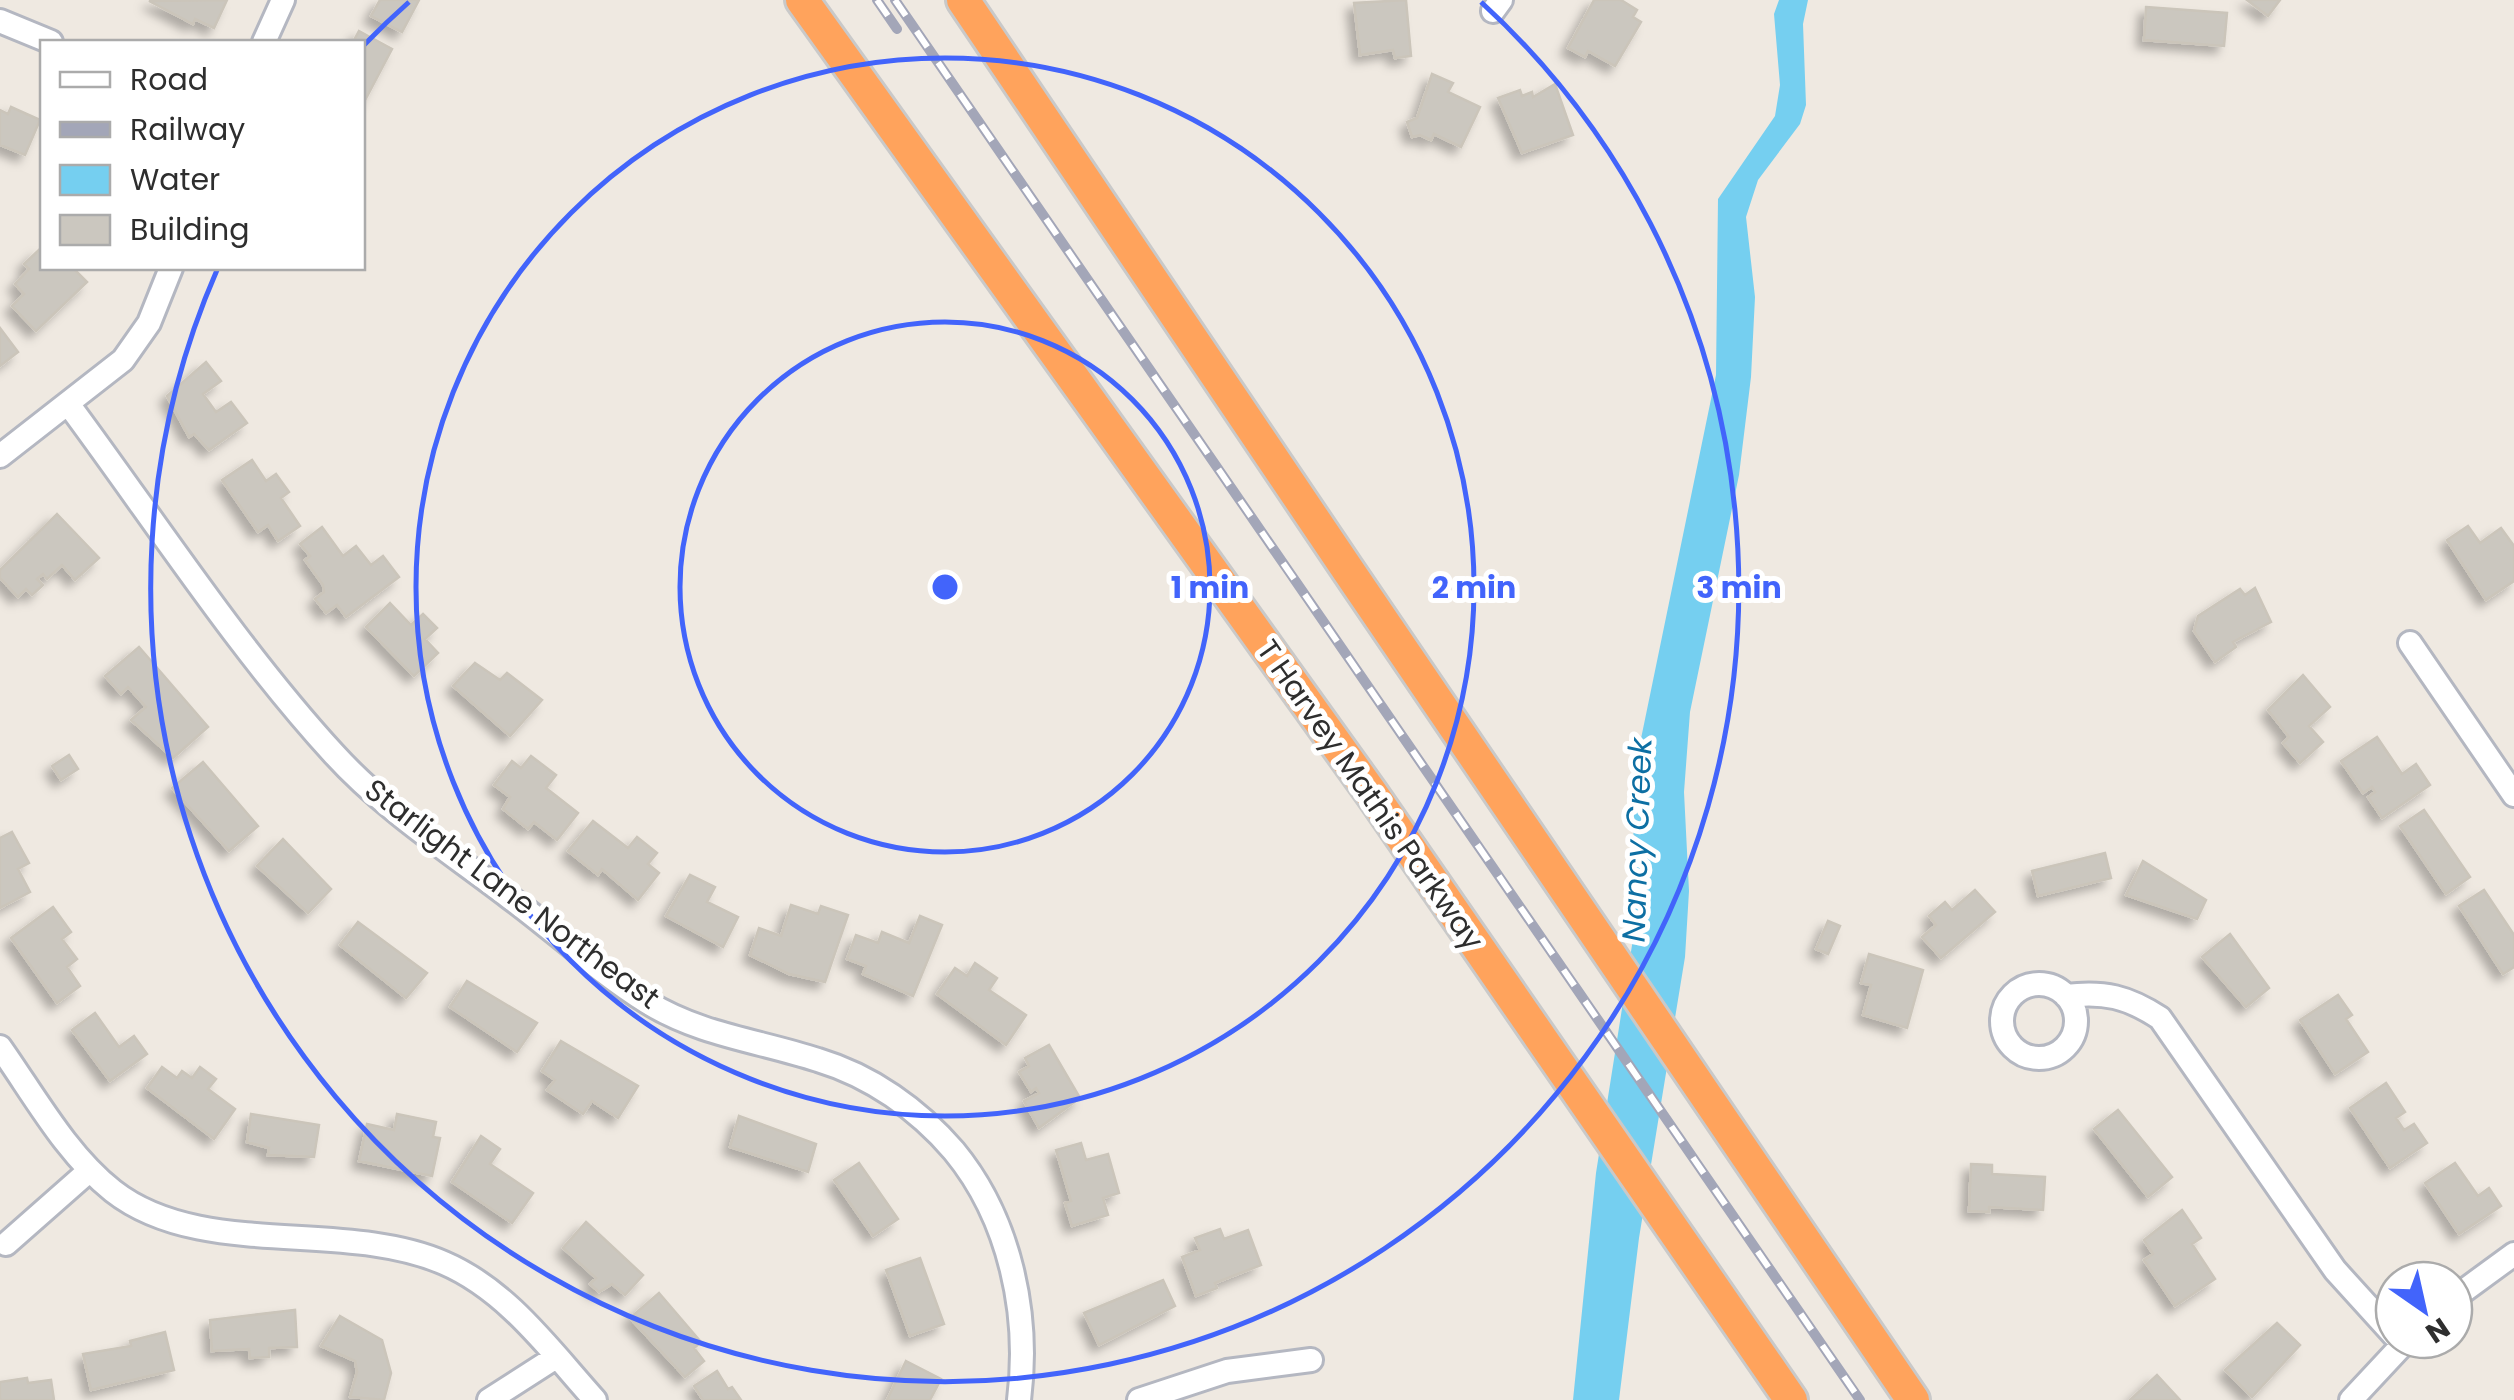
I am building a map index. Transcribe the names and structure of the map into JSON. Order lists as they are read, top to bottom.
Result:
{
  "streets": {
    "highway": ["T Harvey Mathis Parkway"],
    "street": ["Starlight Lane Northeast"]
  },
  "water": ["Nancy Creek"],
  "legend": [
    "Road",
    "Railway",
    "Water",
    "Building"
  ],
  "north": "bottom right",
  "rings": ["1 min", "2 min", "3 min"]
}
